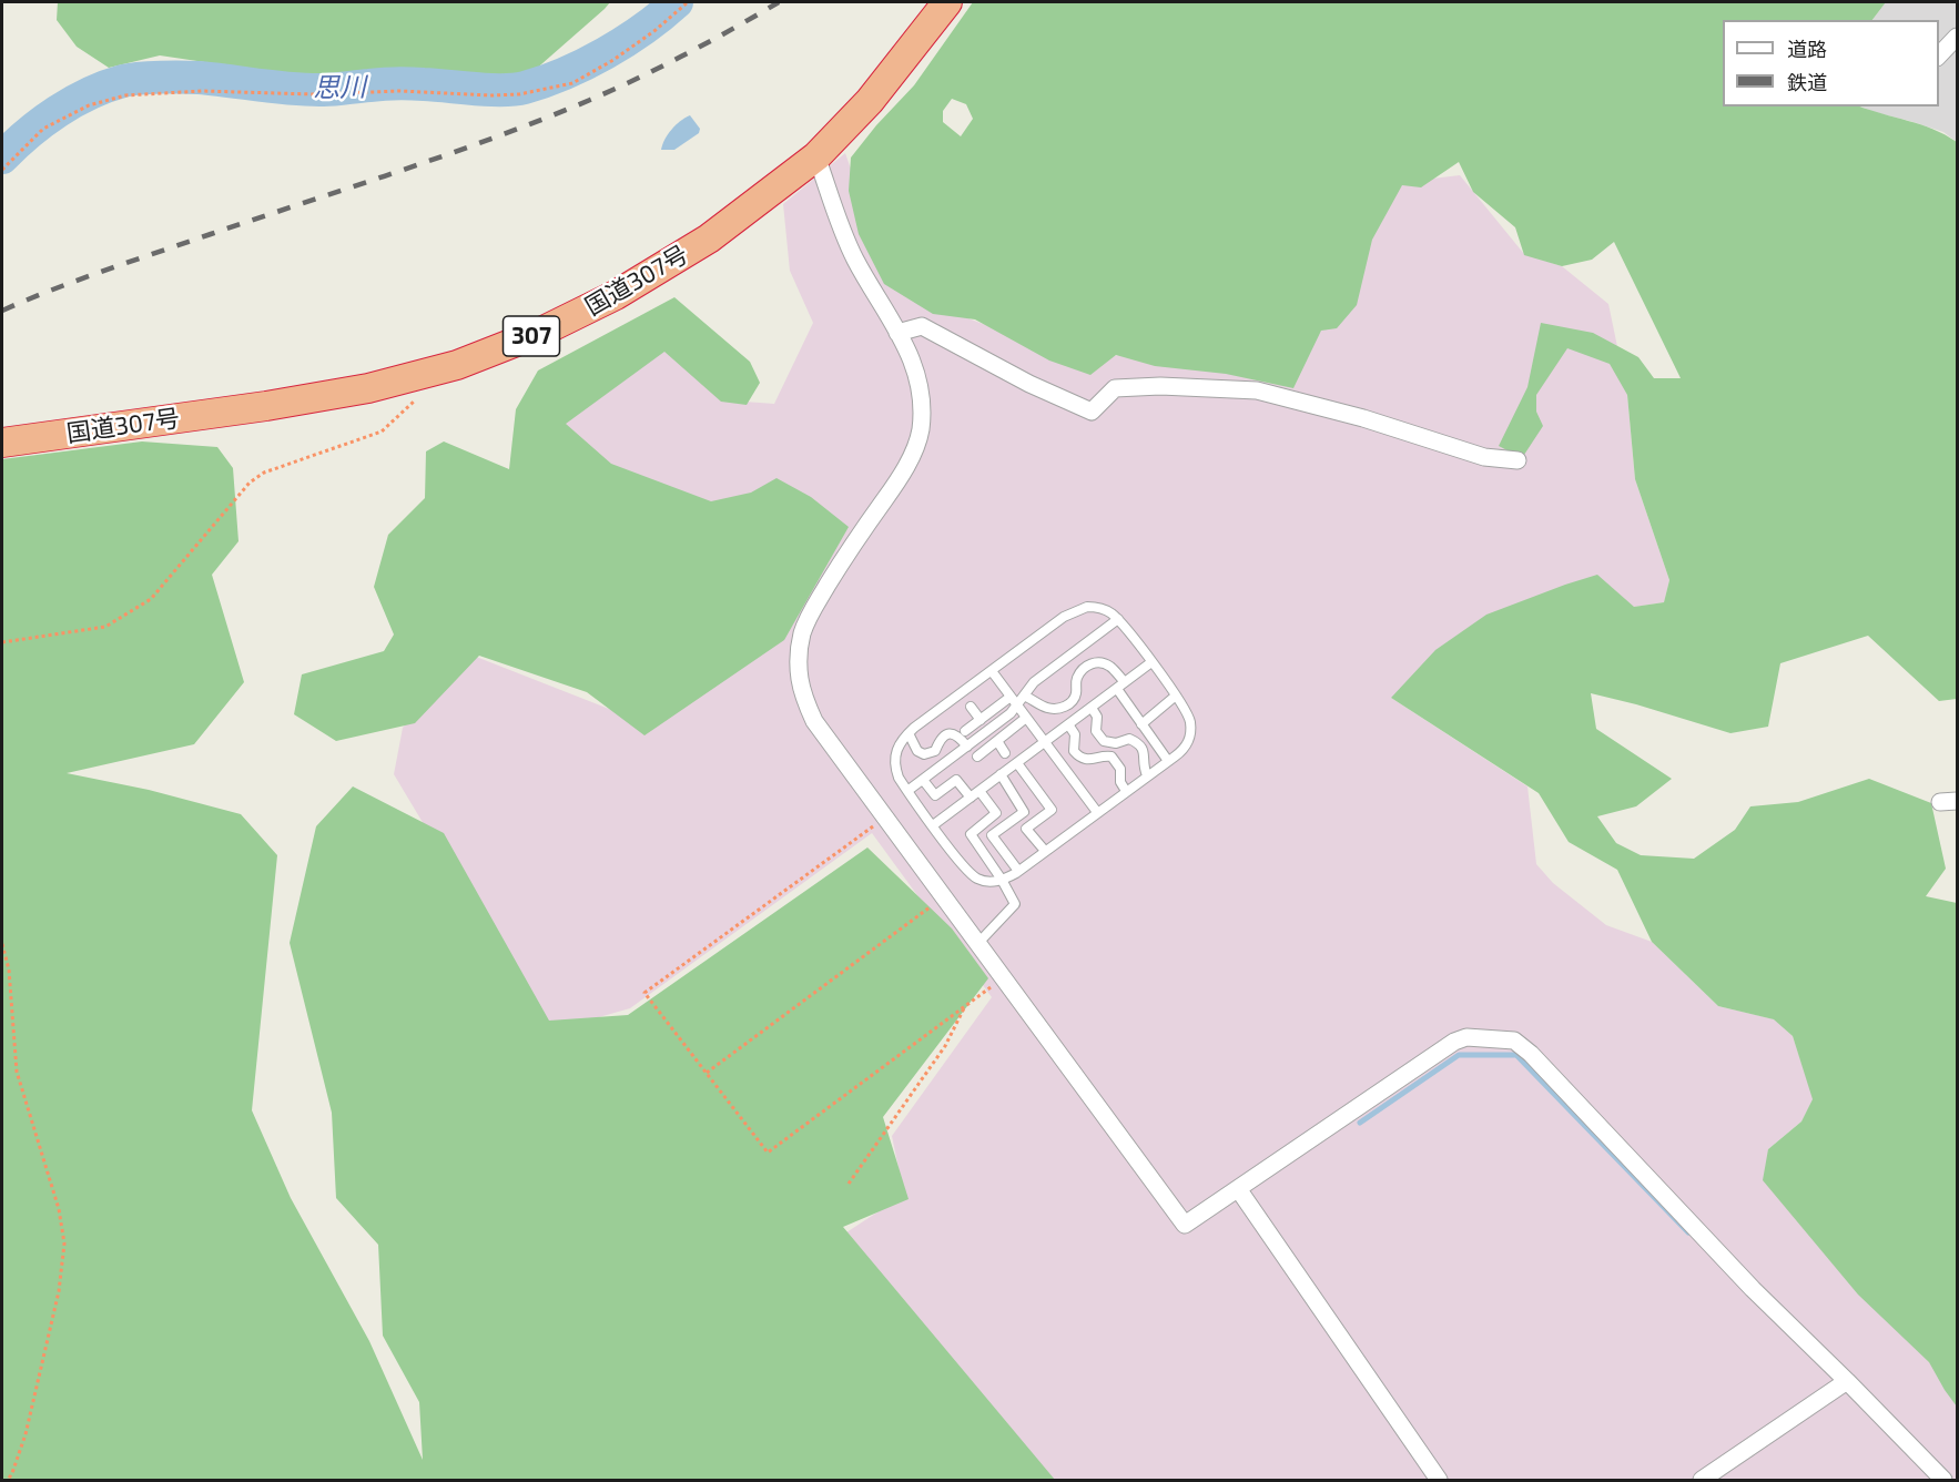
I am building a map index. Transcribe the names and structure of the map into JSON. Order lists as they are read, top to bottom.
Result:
{
  "streets": {
    "highway": ["国道307号", "307"]
  },
  "water": ["思川"],
  "legend": ["道路", "鉄道"]
}
